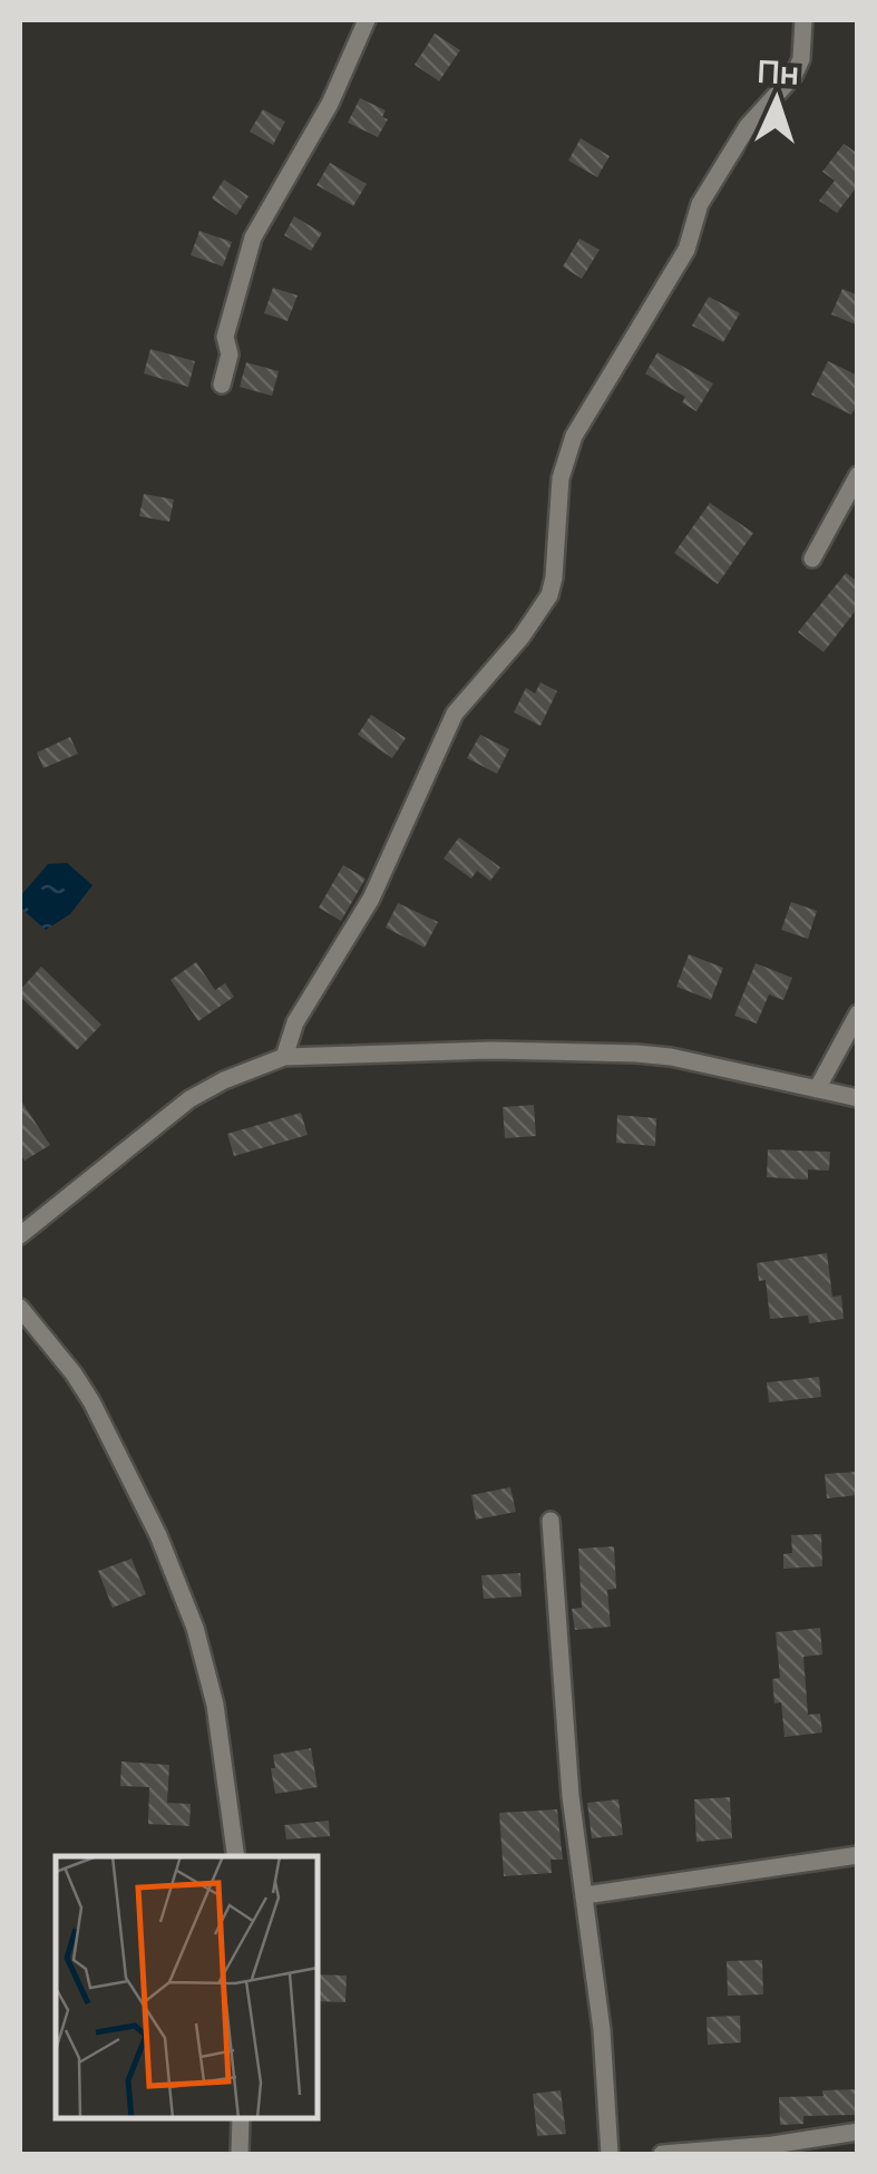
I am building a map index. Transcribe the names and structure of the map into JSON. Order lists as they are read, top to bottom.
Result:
{
  "north": "top"
}
